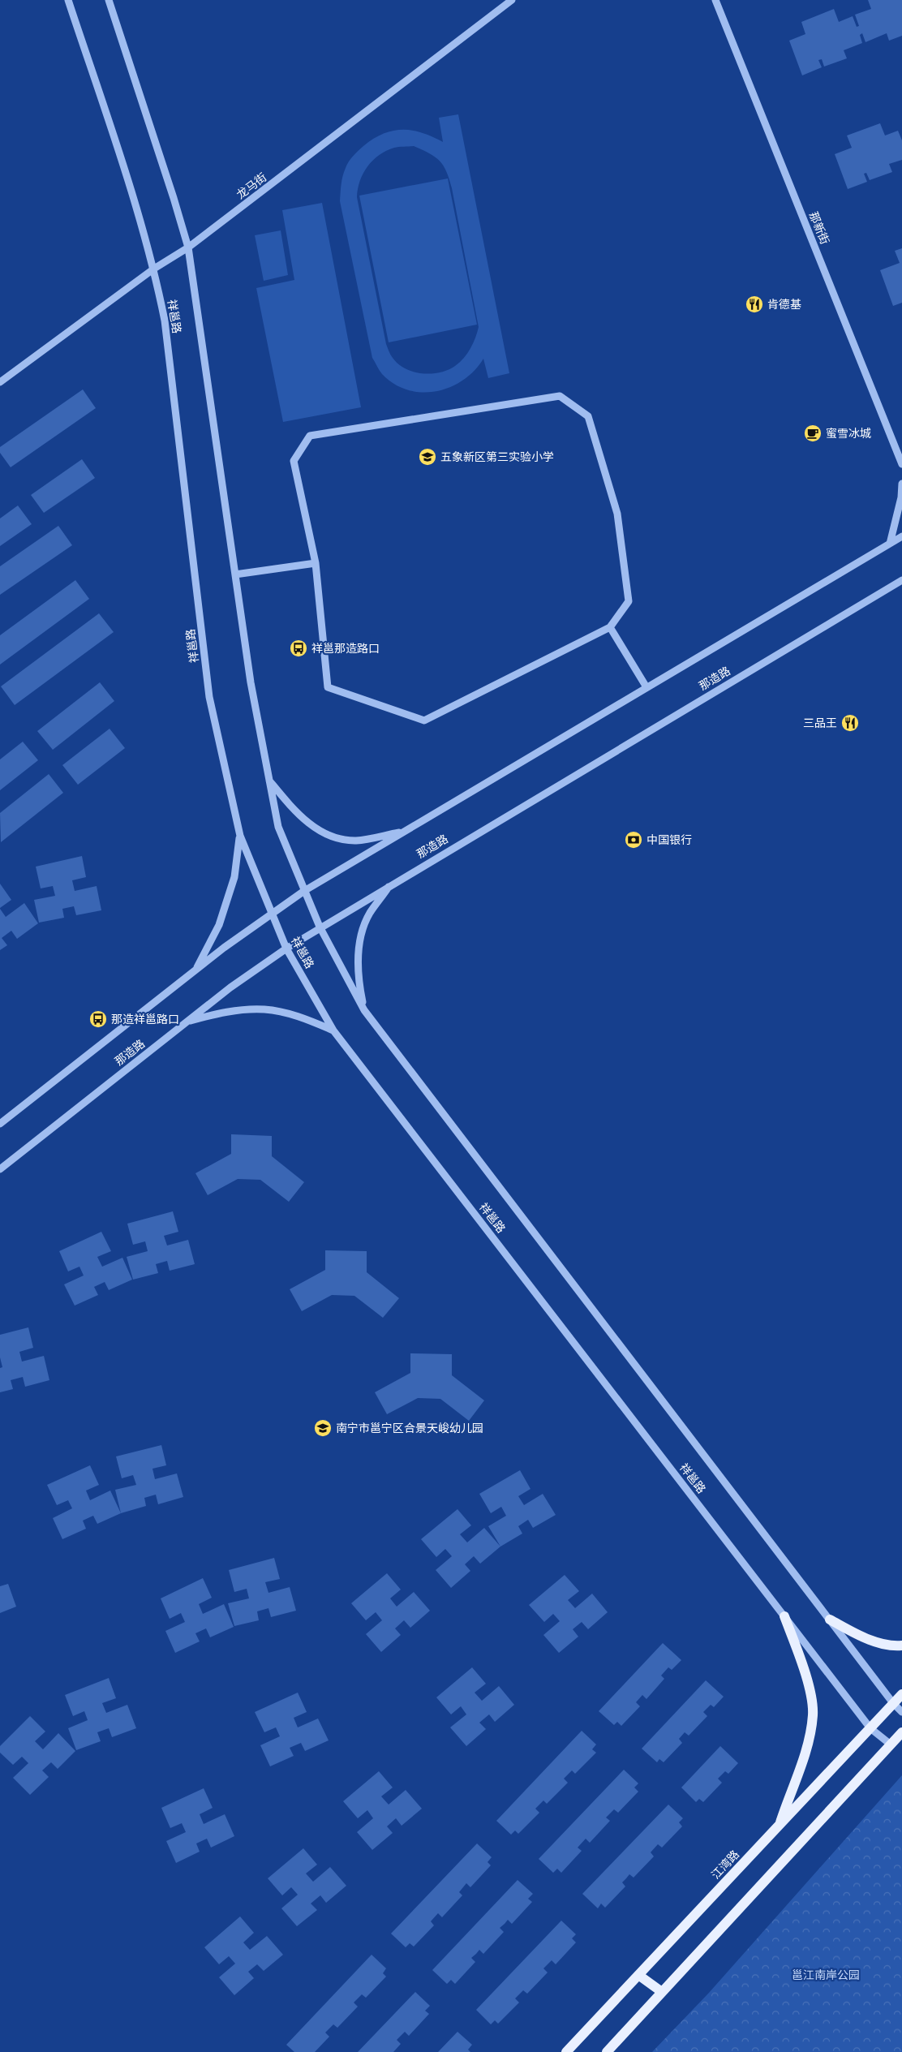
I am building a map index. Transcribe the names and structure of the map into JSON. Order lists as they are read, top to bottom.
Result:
{
  "streets": {
    "main road": ["江湾路"],
    "street": [
      "龙马街",
      "那新街",
      "祥邕路",
      "那造路"
    ]
  },
  "crossings": [
    ["龙马街", "祥邕路"],
    ["祥邕路", "那造路"],
    ["祥邕路", "江湾路"]
  ],
  "parks": ["邕江南岸公园"],
  "places": {
    "restaurant": ["肯德基", "三品王"],
    "cafe": ["蜜雪冰城"],
    "school or university": ["五象新区第三实验小学", "南宁市邕宁区合景天峻幼儿园"],
    "bus stop": ["祥邕那造路口", "那造祥邕路口"],
    "bank": ["中国银行"]
  }
}
